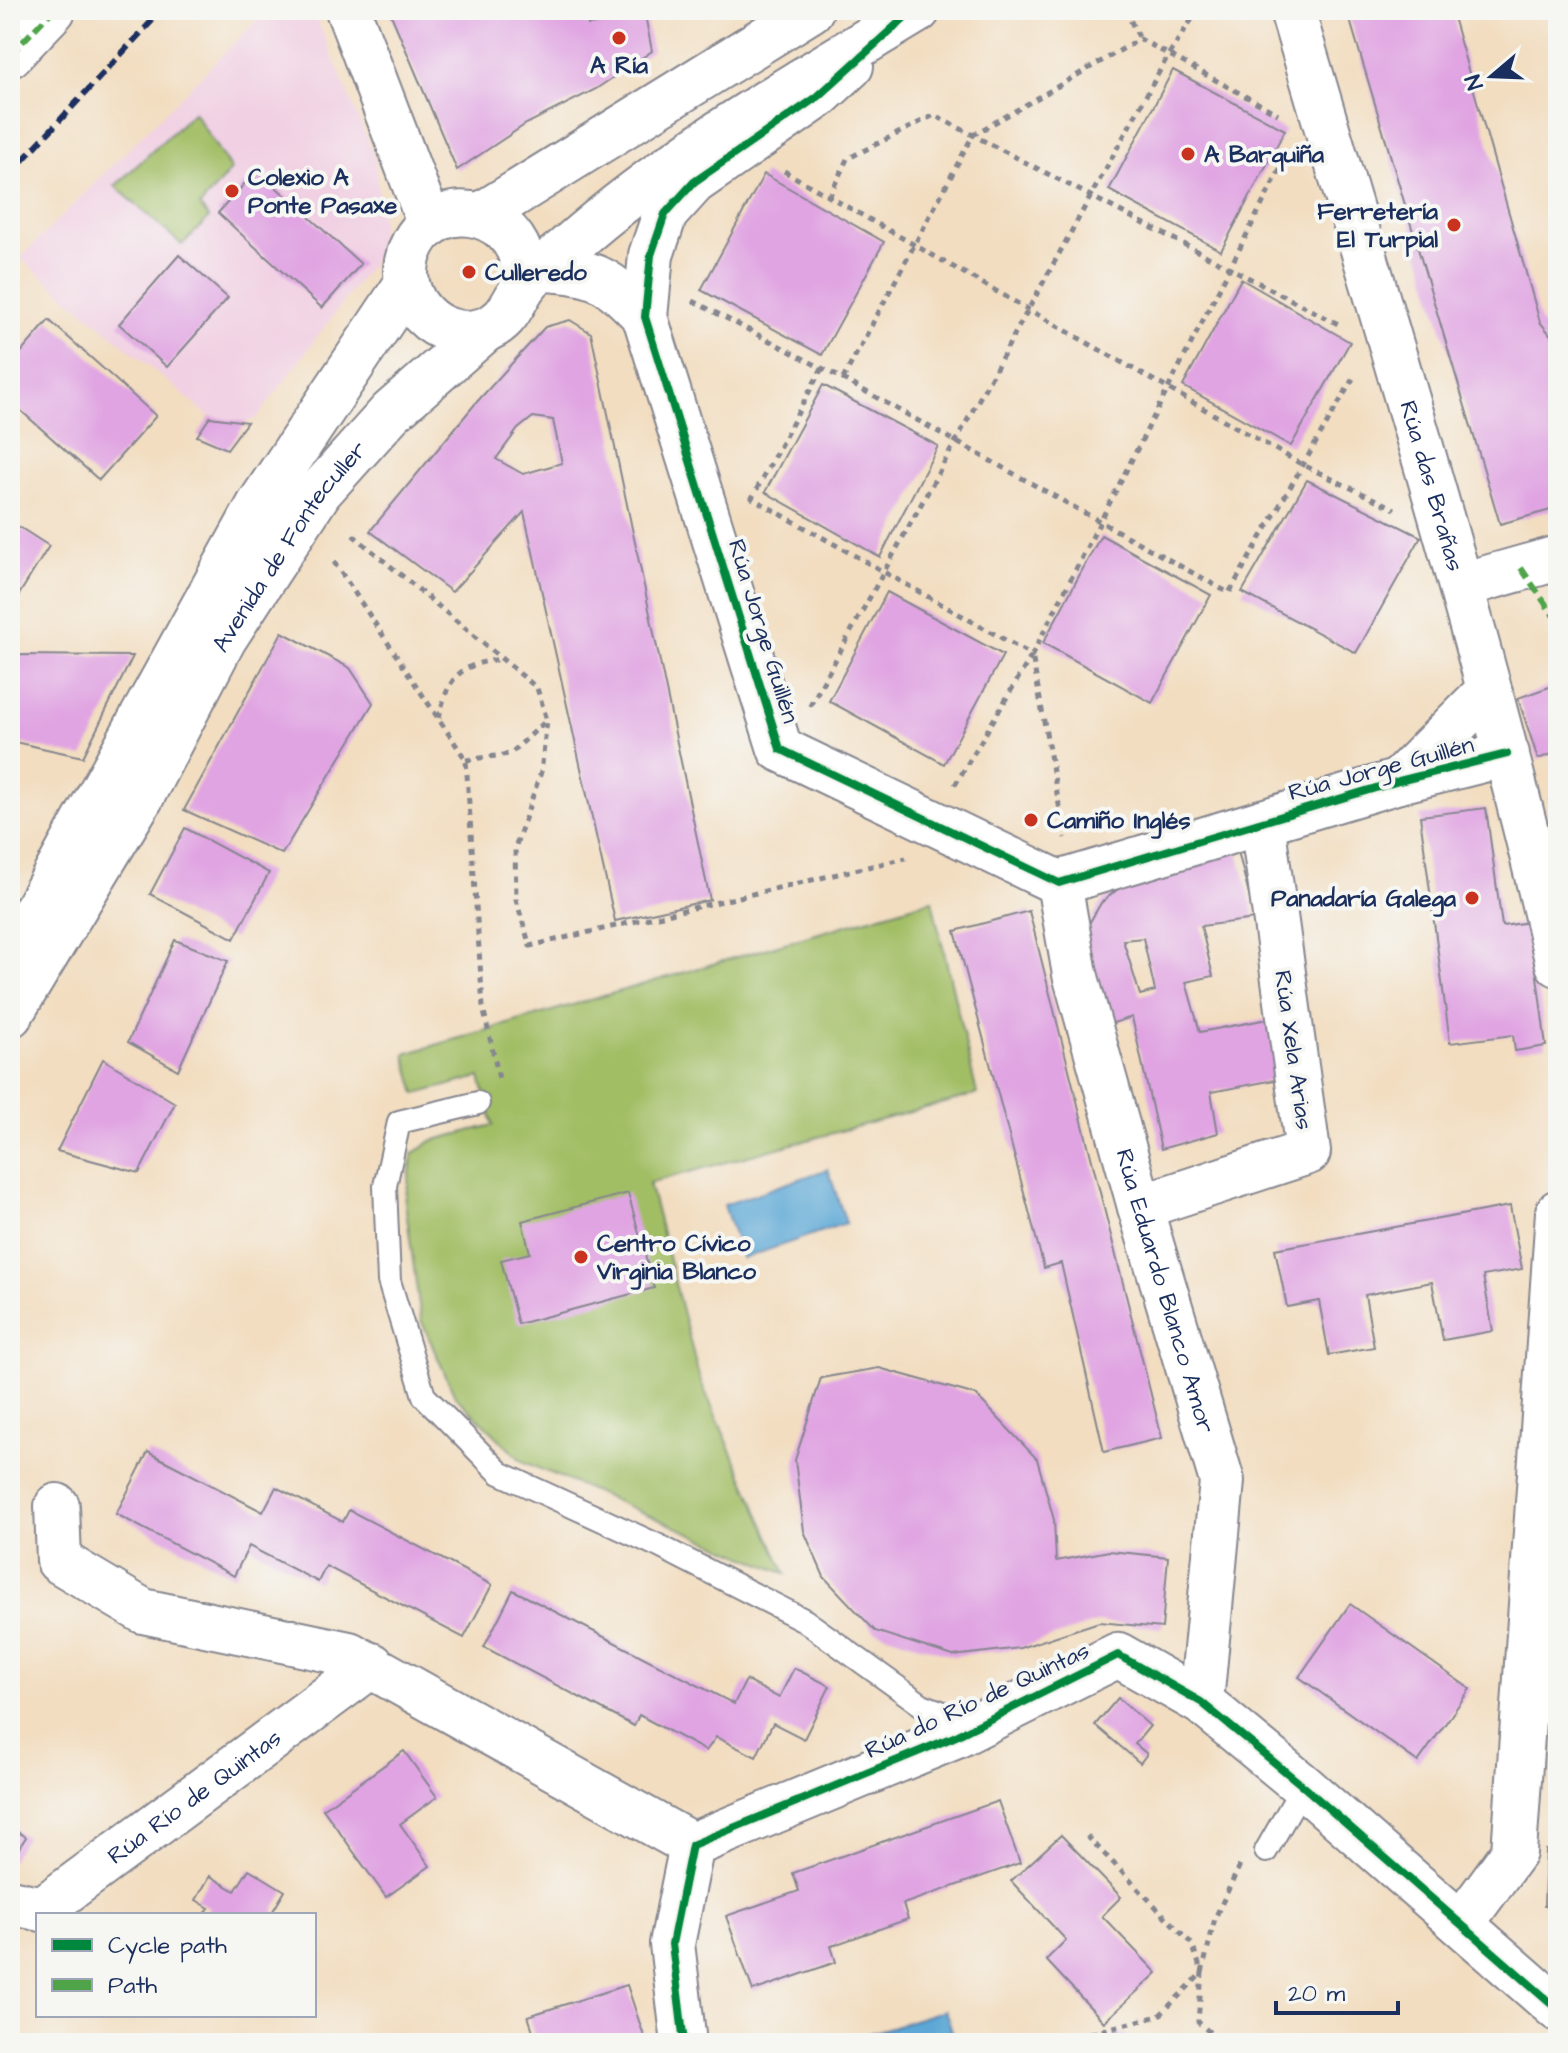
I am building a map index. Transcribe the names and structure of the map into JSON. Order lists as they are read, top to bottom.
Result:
{
  "streets": {
    "street": [
      "Rúa das Brañas",
      "Avenida de Fonteculler",
      "Rúa Jorge Guillén",
      "Rúa Xela Arias",
      "Rúa Eduardo Blanco Amor",
      "Rúa do Río de Quintas",
      "Rúa Río de Quintas"
    ]
  },
  "crossings": [
    ["Rúa das Brañas", "Rúa Jorge Guillén"],
    ["Avenida de Fonteculler", "Rúa Jorge Guillén"],
    ["Rúa Jorge Guillén", "Rúa Xela Arias"],
    ["Rúa Jorge Guillén", "Rúa Eduardo Blanco Amor"],
    ["Rúa Xela Arias", "Rúa Eduardo Blanco Amor"],
    ["Rúa Eduardo Blanco Amor", "Rúa do Río de Quintas"]
  ],
  "places": [
    "A Ría",
    "A Barquiña",
    "Colexio A Ponte Pasaxe",
    "Ferretería El Turpial",
    "Culleredo",
    "Camiño Inglés",
    "Panadaría Galega",
    "Centro Cívico Virginia Blanco"
  ],
  "legend": ["Cycle path", "Path"],
  "scale_bar": "20 m",
  "north": "left"
}
